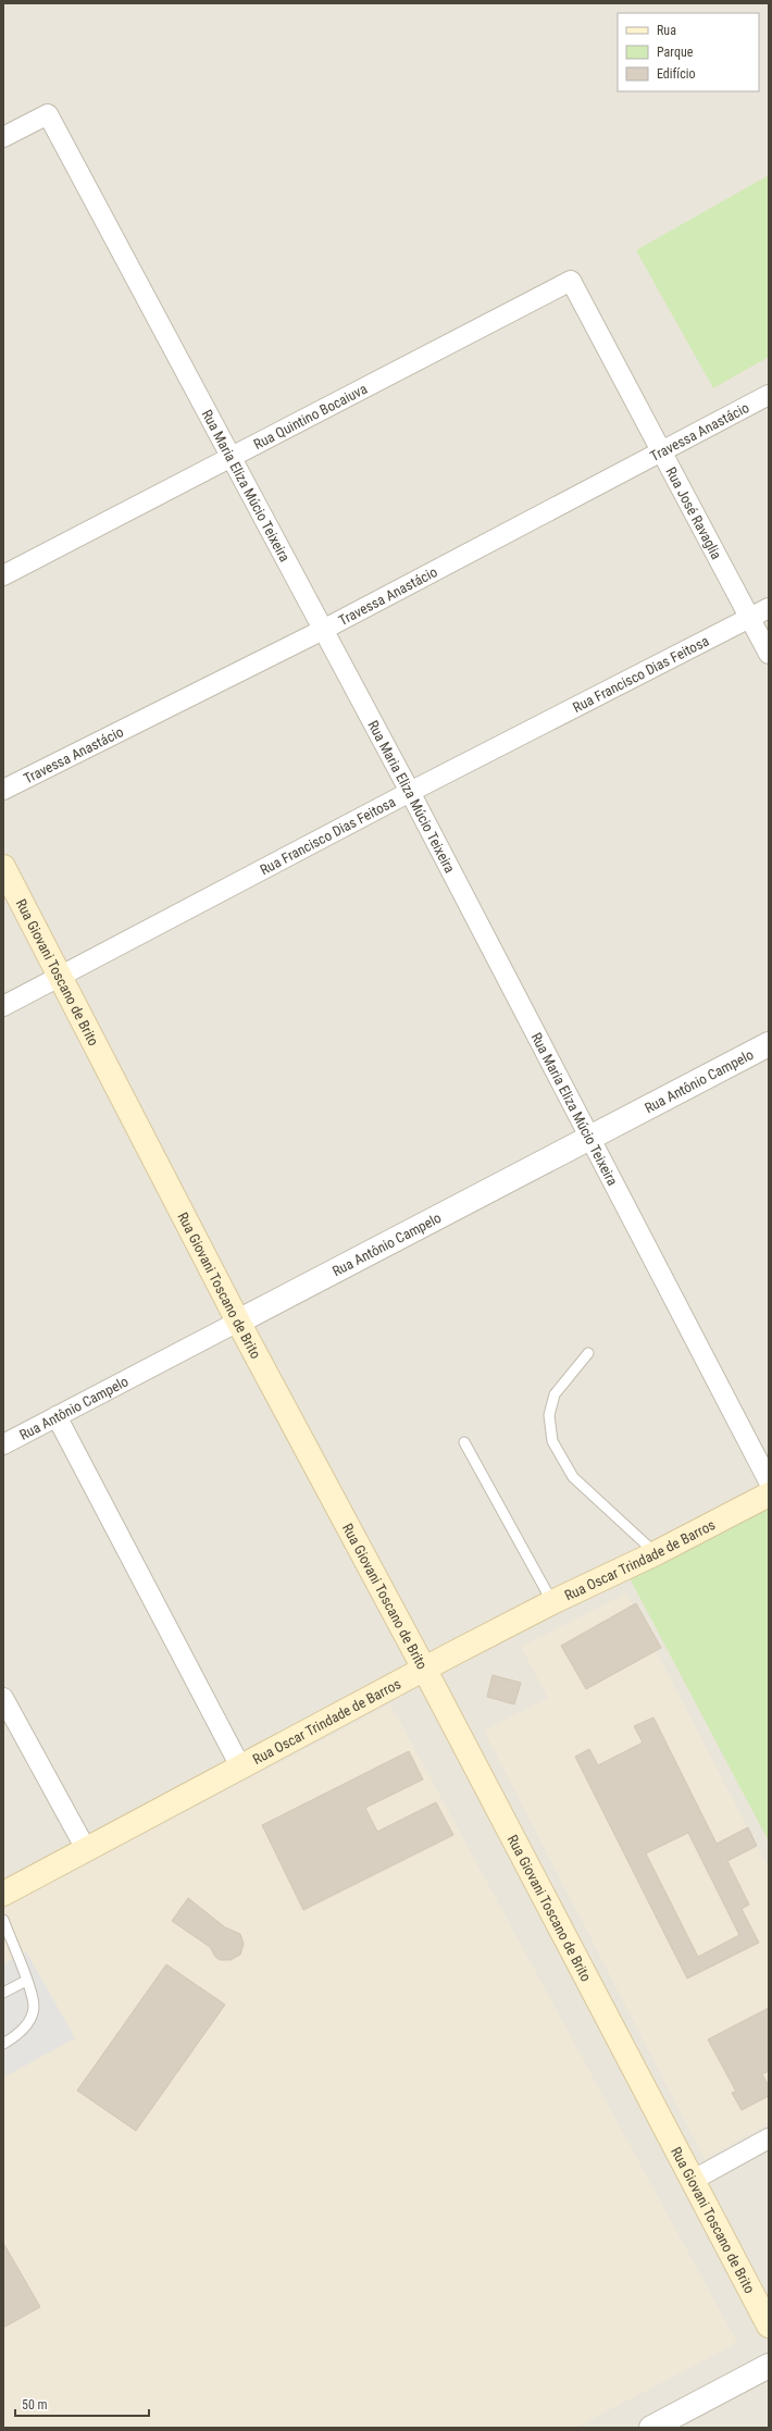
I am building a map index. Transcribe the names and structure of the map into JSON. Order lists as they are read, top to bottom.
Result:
{
  "streets": {
    "main road": ["Rua Giovani Toscano de Brito", "Rua Oscar Trindade de Barros"],
    "street": [
      "Rua Quintino Bocaiuva",
      "Travessa Anastácio",
      "Rua Maria Eliza Múcio Teixeira",
      "Rua José Ravaglia",
      "Rua Francisco Dias Feitosa",
      "Rua Antônio Campelo"
    ]
  },
  "crossings": [
    ["Rua Quintino Bocaiuva", "Rua Maria Eliza Múcio Teixeira"],
    ["Rua Quintino Bocaiuva", "Rua José Ravaglia"],
    ["Travessa Anastácio", "Rua Maria Eliza Múcio Teixeira"],
    ["Travessa Anastácio", "Rua José Ravaglia"],
    ["Rua Maria Eliza Múcio Teixeira", "Rua Francisco Dias Feitosa"],
    ["Rua Maria Eliza Múcio Teixeira", "Rua Antônio Campelo"],
    ["Rua José Ravaglia", "Rua Francisco Dias Feitosa"],
    ["Rua Francisco Dias Feitosa", "Rua Giovani Toscano de Brito"],
    ["Rua Giovani Toscano de Brito", "Rua Antônio Campelo"],
    ["Rua Giovani Toscano de Brito", "Rua Oscar Trindade de Barros"]
  ],
  "legend": ["Rua", "Parque", "Edifício"],
  "scale_bar": "50 m"
}
